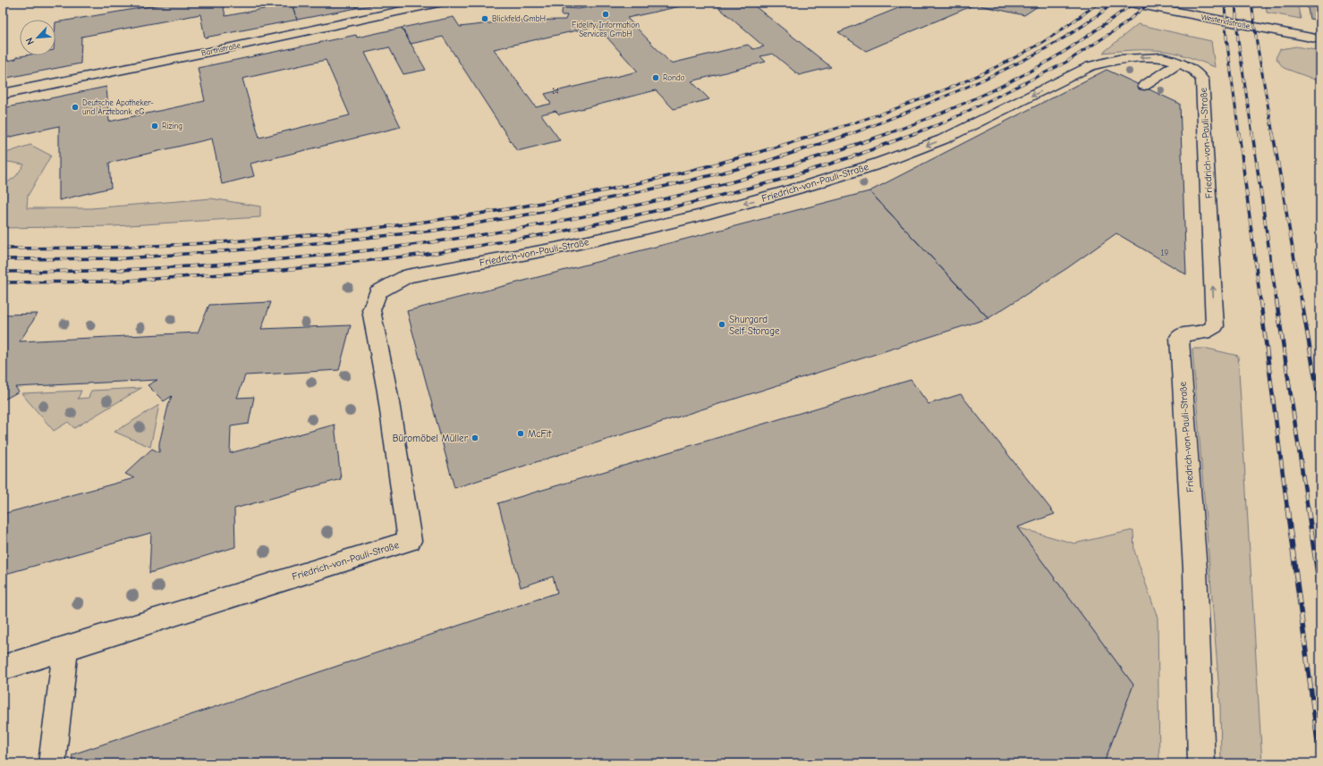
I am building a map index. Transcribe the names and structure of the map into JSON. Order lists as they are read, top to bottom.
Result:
{
  "streets": {
    "street": ["Westendstraße", "Barthstraße", "Friedrich-von-Pauli-Straße"]
  },
  "places": [
    "Fidelity Information Services GmbH",
    "Blickfeld GmbH",
    "Rondo",
    "Deutsche Apotheker- und Ärztebank eG",
    "Rizing",
    "Shurgard Self-Storage",
    "McFit",
    "Büromöbel Müller"
  ],
  "house_numbers": ["14", "19"],
  "north": "bottom left"
}
